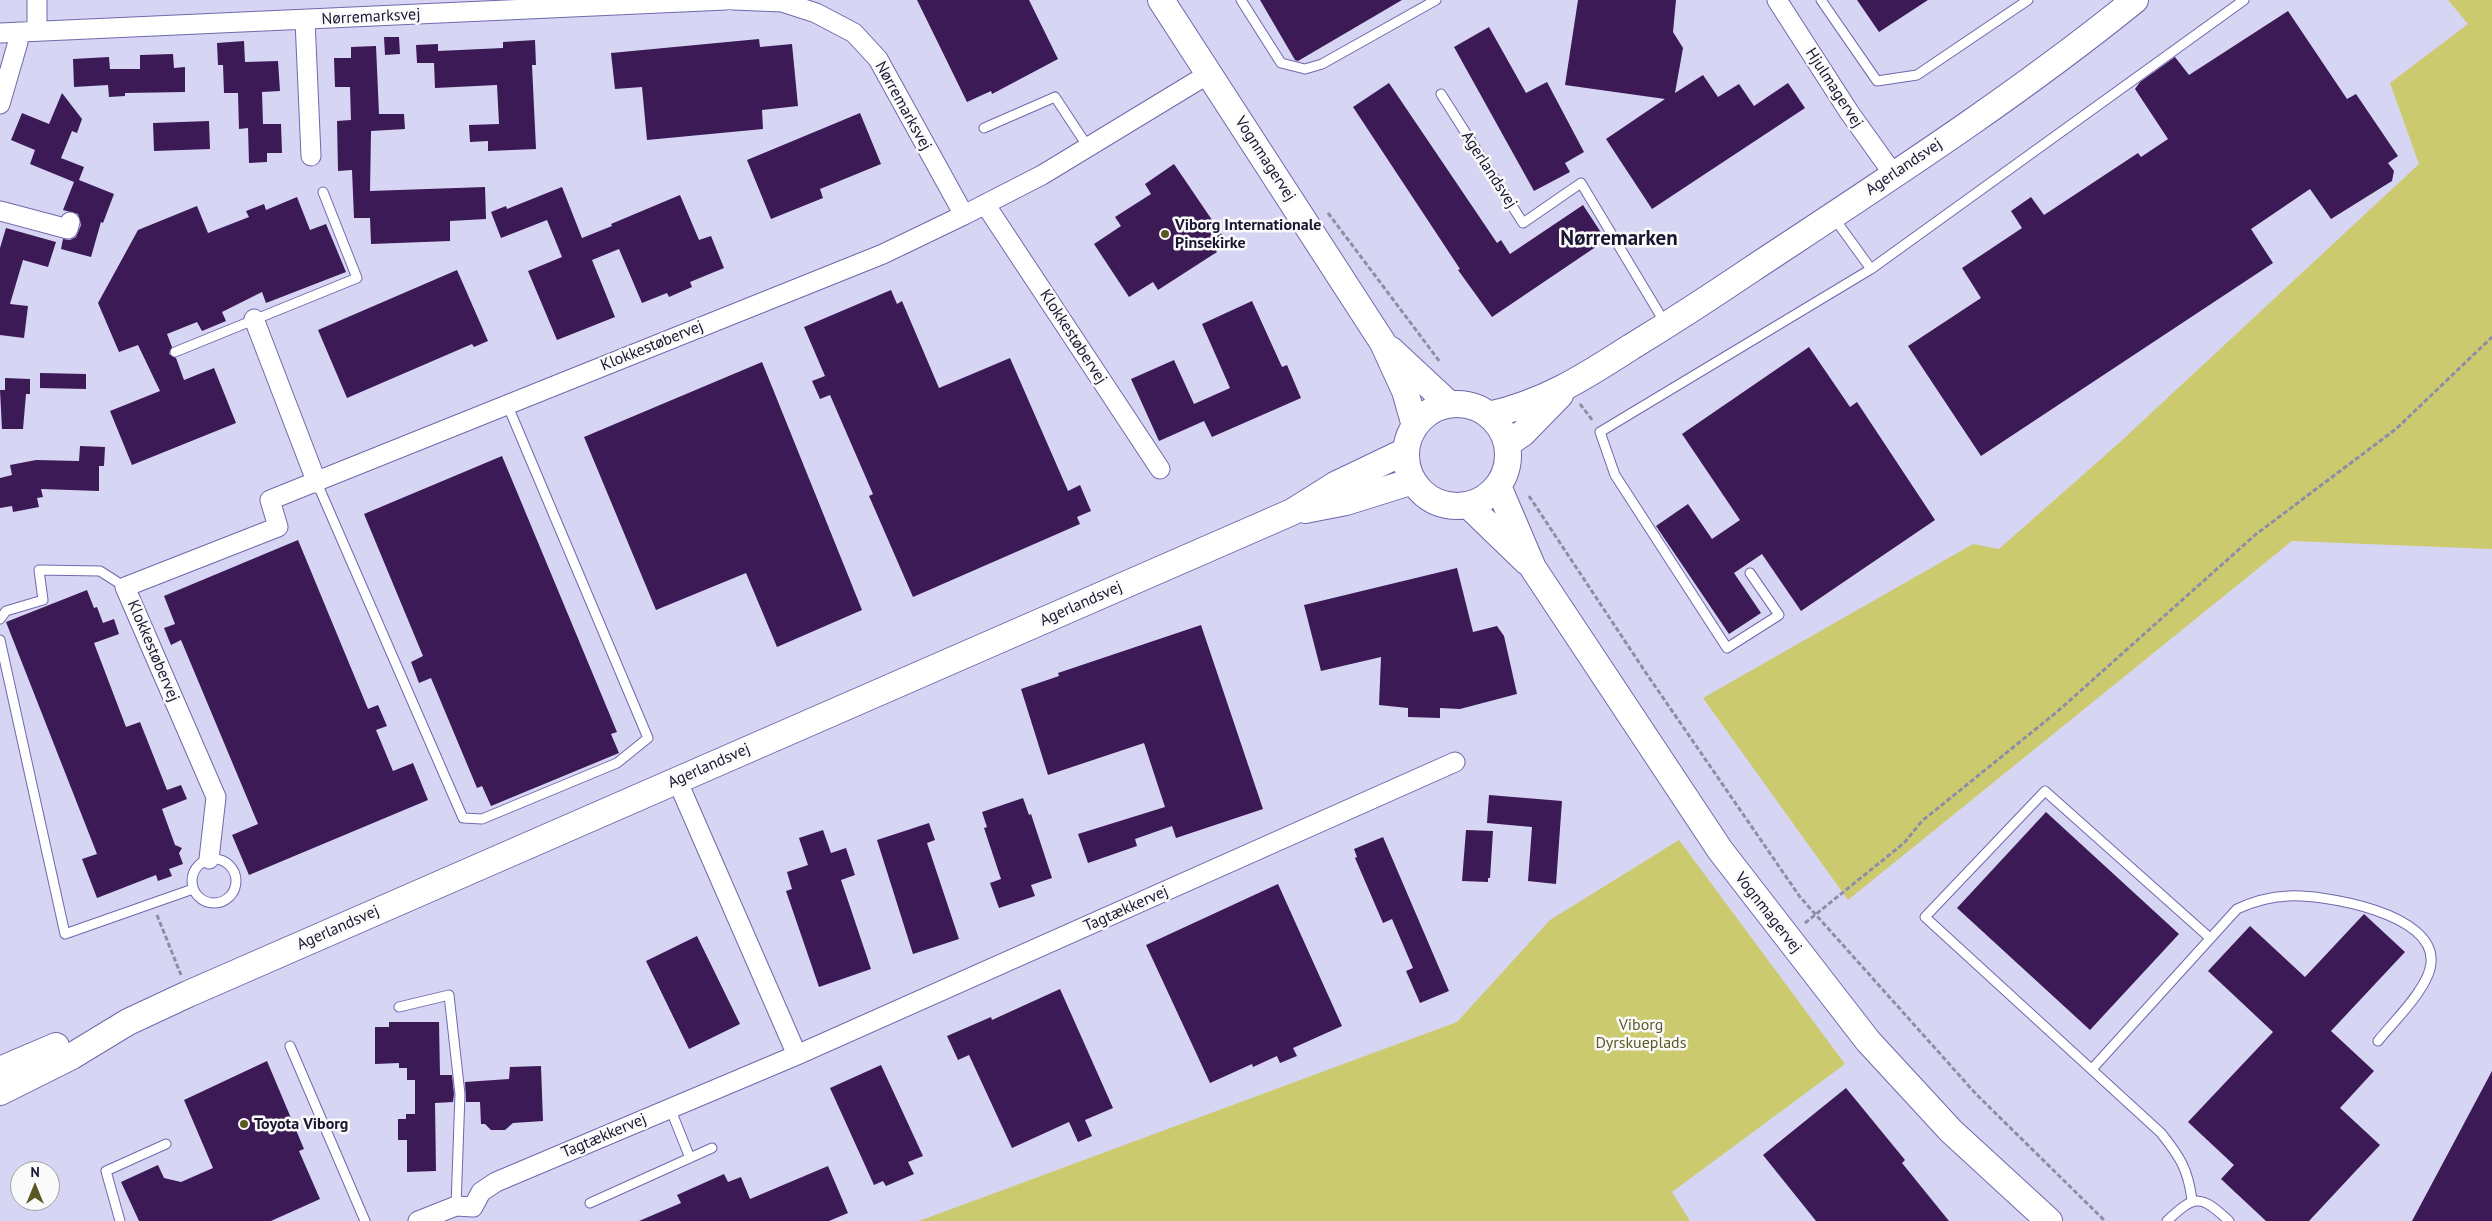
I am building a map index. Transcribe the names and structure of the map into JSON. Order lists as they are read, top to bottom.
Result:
{
  "streets": {
    "street": [
      "Nørremarksvej",
      "Hjulmagervej",
      "Vognmagervej",
      "Agerlandsvej",
      "Klokkestøbervej",
      "Tagtækkervej"
    ]
  },
  "crossings": [
    ["Nørremarksvej", "Klokkestøbervej"],
    ["Hjulmagervej", "Agerlandsvej"],
    ["Vognmagervej", "Agerlandsvej"],
    ["Vognmagervej", "Klokkestøbervej"]
  ],
  "districts": ["Nørremarken"],
  "parks": ["Viborg Dyrskueplads"],
  "places": ["Viborg Internationale Pinsekirke", "Toyota Viborg"],
  "north": "top"
}
